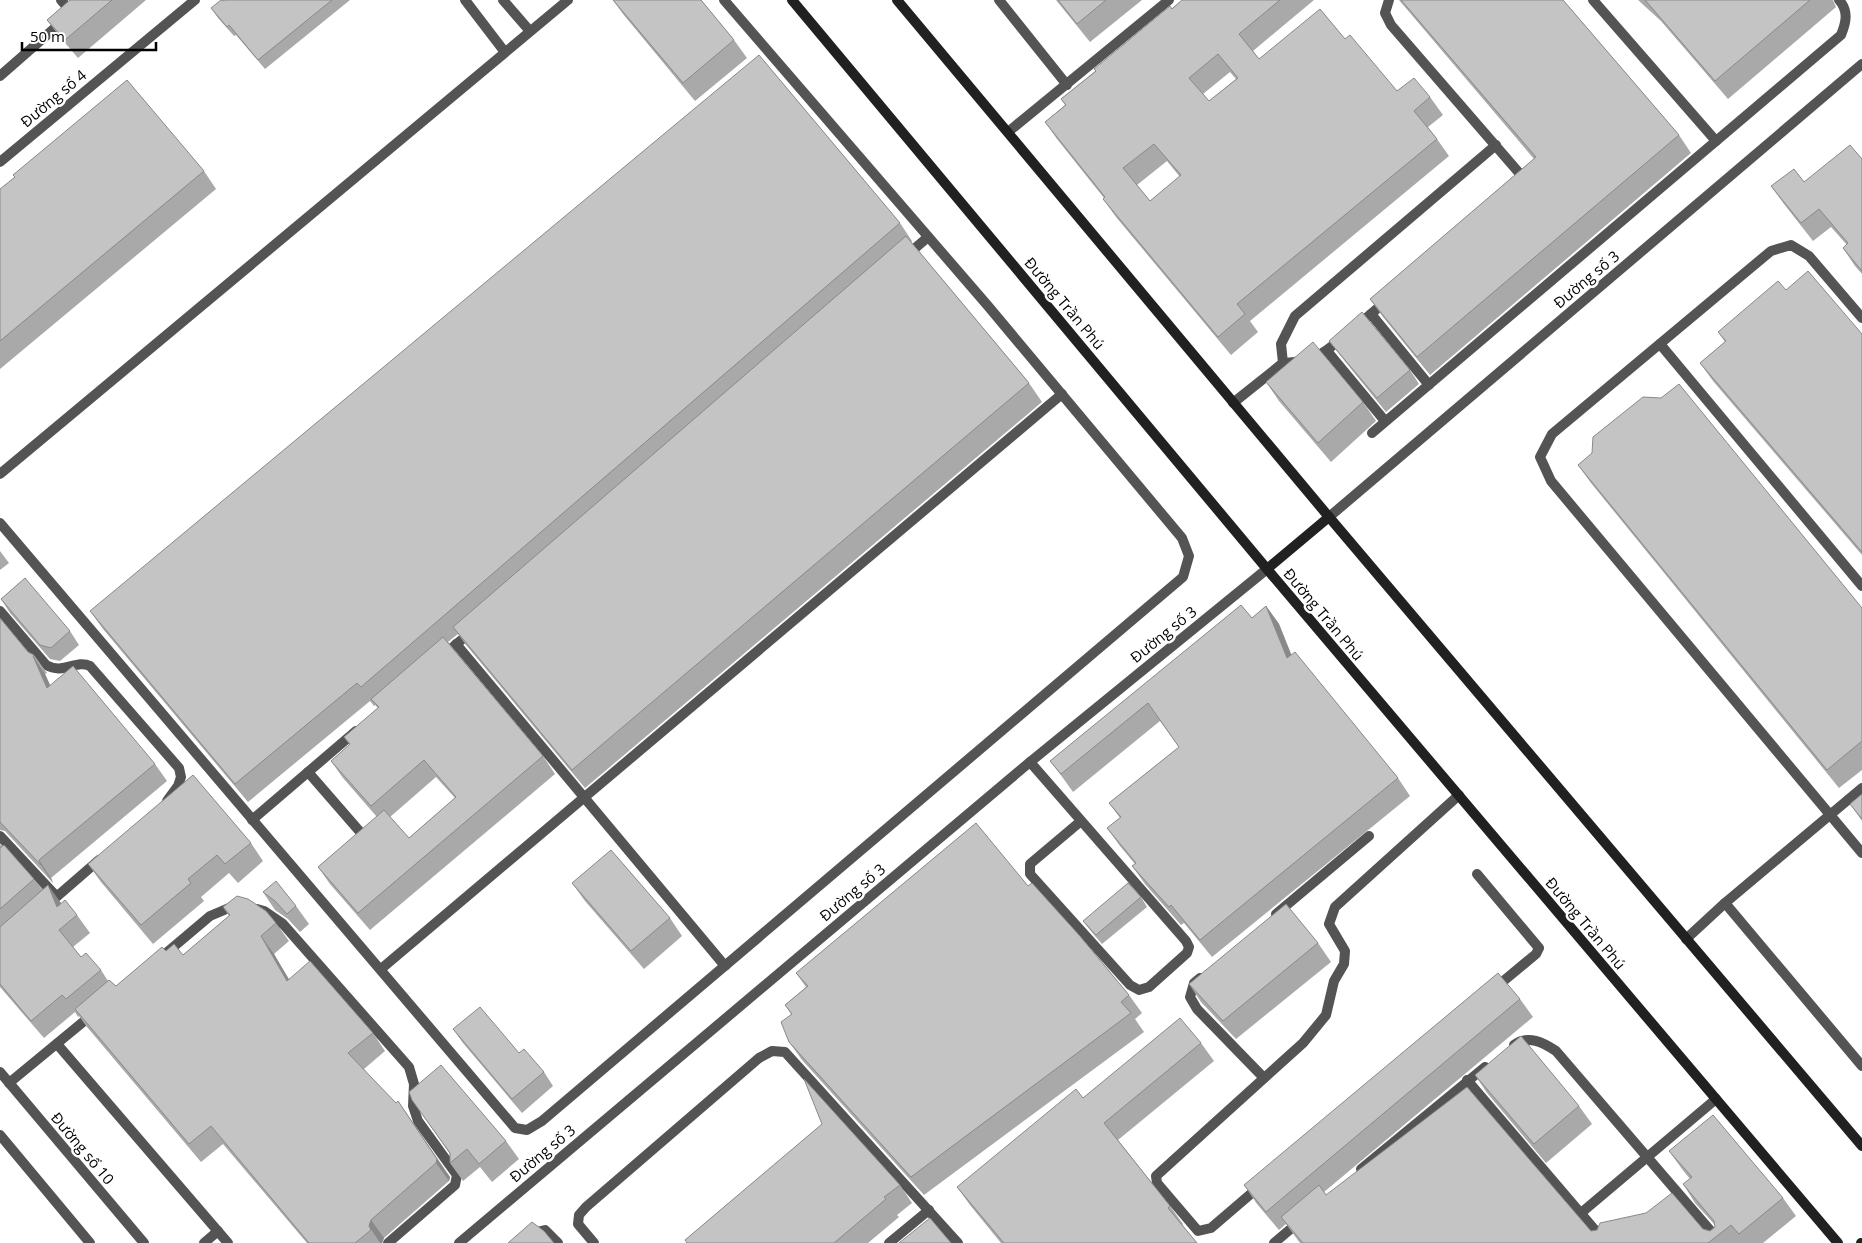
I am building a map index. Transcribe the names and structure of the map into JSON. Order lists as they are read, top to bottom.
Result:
{
  "streets": {
    "main road": ["Đường Trần Phú"],
    "street": ["Đường số 4", "Đường số 3", "Đường số 10"]
  },
  "crossings": [
    ["Đường số 3", "Đường Trần Phú"]
  ],
  "scale_bar": "50 m"
}
